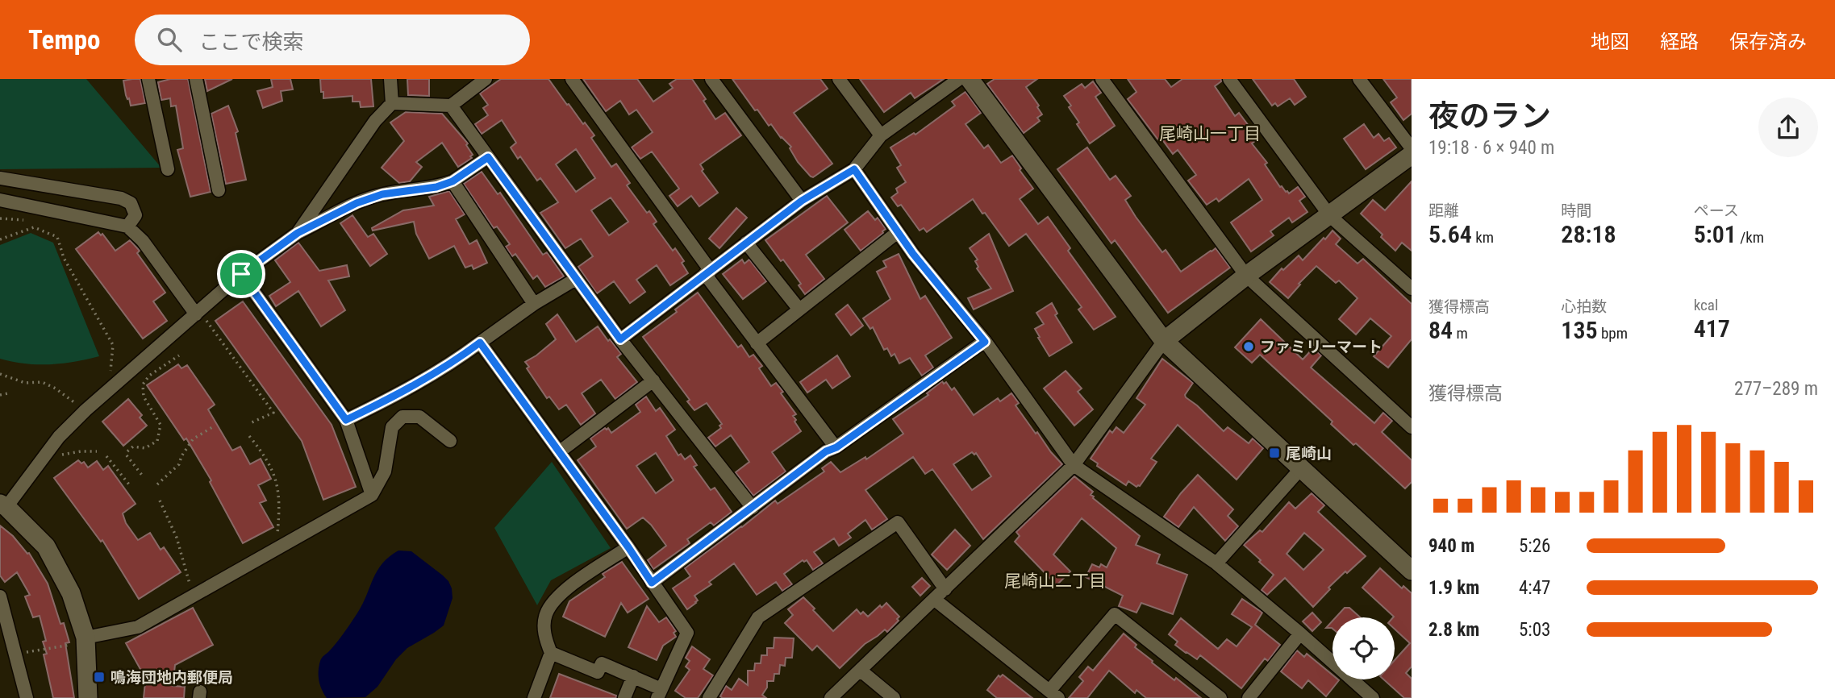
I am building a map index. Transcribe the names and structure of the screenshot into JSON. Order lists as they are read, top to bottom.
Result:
{
  "districts": ["尾崎山一丁目", "尾崎山二丁目"],
  "places": {
    "other": ["ファミリーマート"],
    "transit": ["尾崎山", "鳴海団地内郵便局"]
  },
  "page": {
    "header": "Tempo",
    "search": "ここで検索",
    "nav": ["地図", "経路", "保存済み"],
    "heading": ["夜のラン", "19:18 · 6 × 940 m"],
    "stats": [
      ["距離", "5.64 km"],
      ["時間", "28:18"],
      ["ペース", "5:01 /km"],
      ["獲得標高", "84 m"],
      ["心拍数", "135 bpm"],
      ["kcal", "417"]
    ],
    "chart": ["獲得標高", "277–289 m"],
    "list": [
      {
        "name": "940 m",
        "note": "5:26"
      },
      {
        "name": "1.9 km",
        "note": "4:47"
      },
      {
        "name": "2.8 km",
        "note": "5:03"
      }
    ]
  }
}
